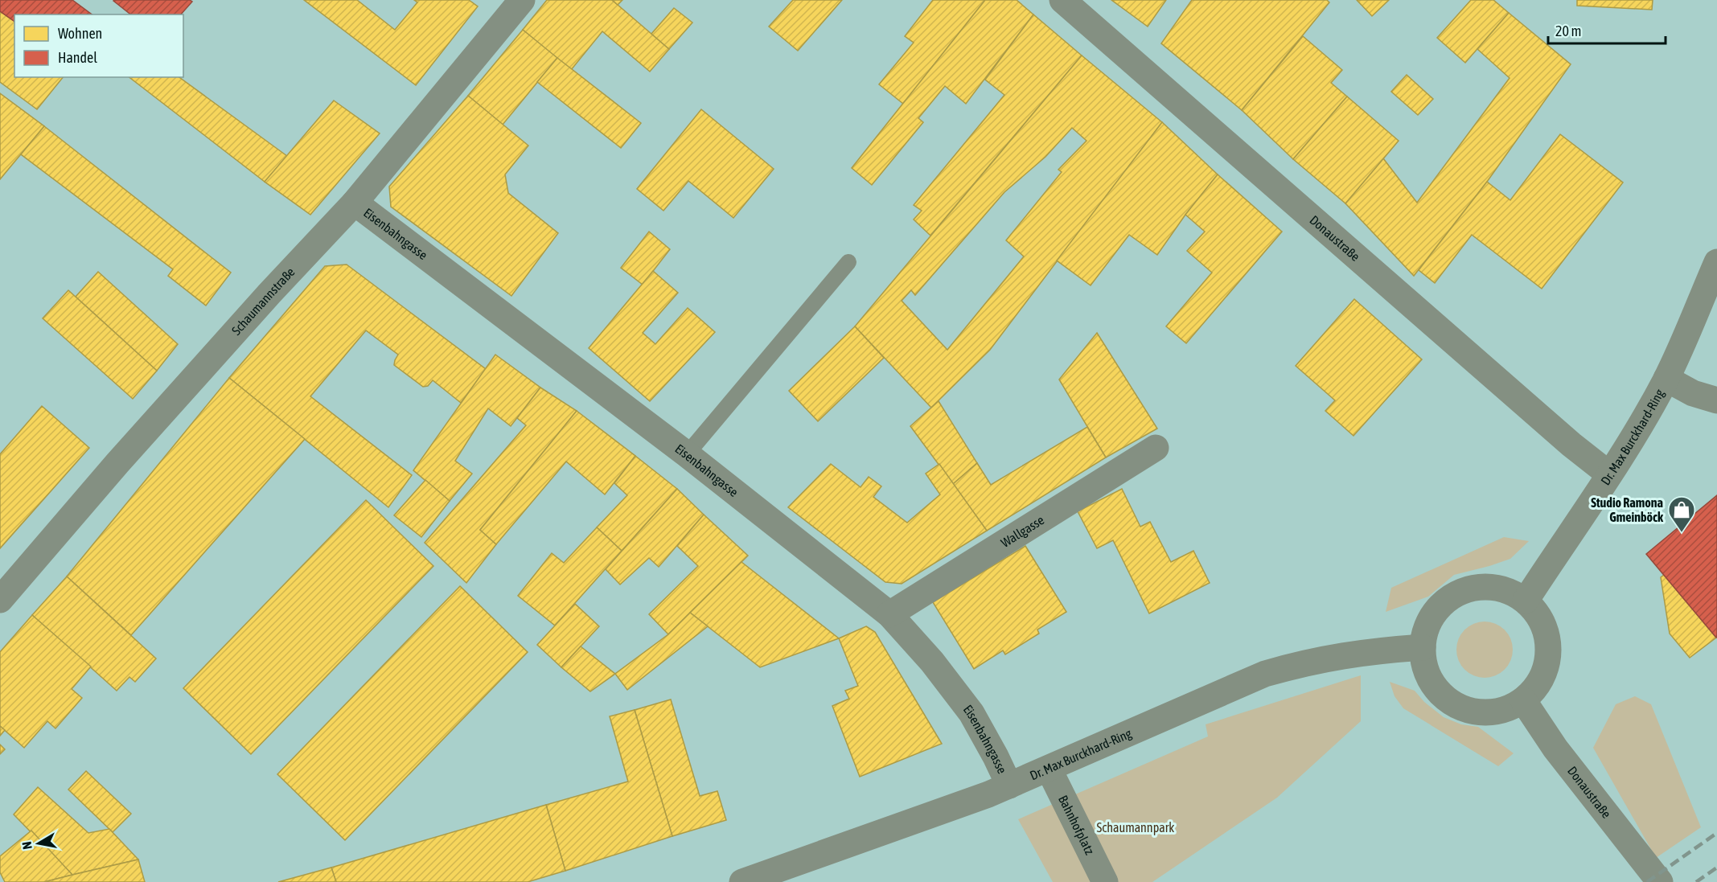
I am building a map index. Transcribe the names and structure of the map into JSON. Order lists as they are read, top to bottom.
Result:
{
  "streets": {
    "street": [
      "Eisenbahngasse",
      "Donaustraße",
      "Schaumannstraße",
      "Dr. Max Burckhard-Ring",
      "Wallgasse",
      "Bahnhofplatz"
    ]
  },
  "crossings": [
    ["Eisenbahngasse", "Schaumannstraße"],
    ["Eisenbahngasse", "Dr. Max Burckhard-Ring"],
    ["Eisenbahngasse", "Wallgasse"],
    ["Donaustraße", "Dr. Max Burckhard-Ring"],
    ["Dr. Max Burckhard-Ring", "Bahnhofplatz"]
  ],
  "parks": ["Schaumannpark"],
  "places": {
    "shop": ["Studio Ramona Gmeinböck"]
  },
  "legend": ["Wohnen", "Handel"],
  "scale_bar": "20 m",
  "north": "left"
}
